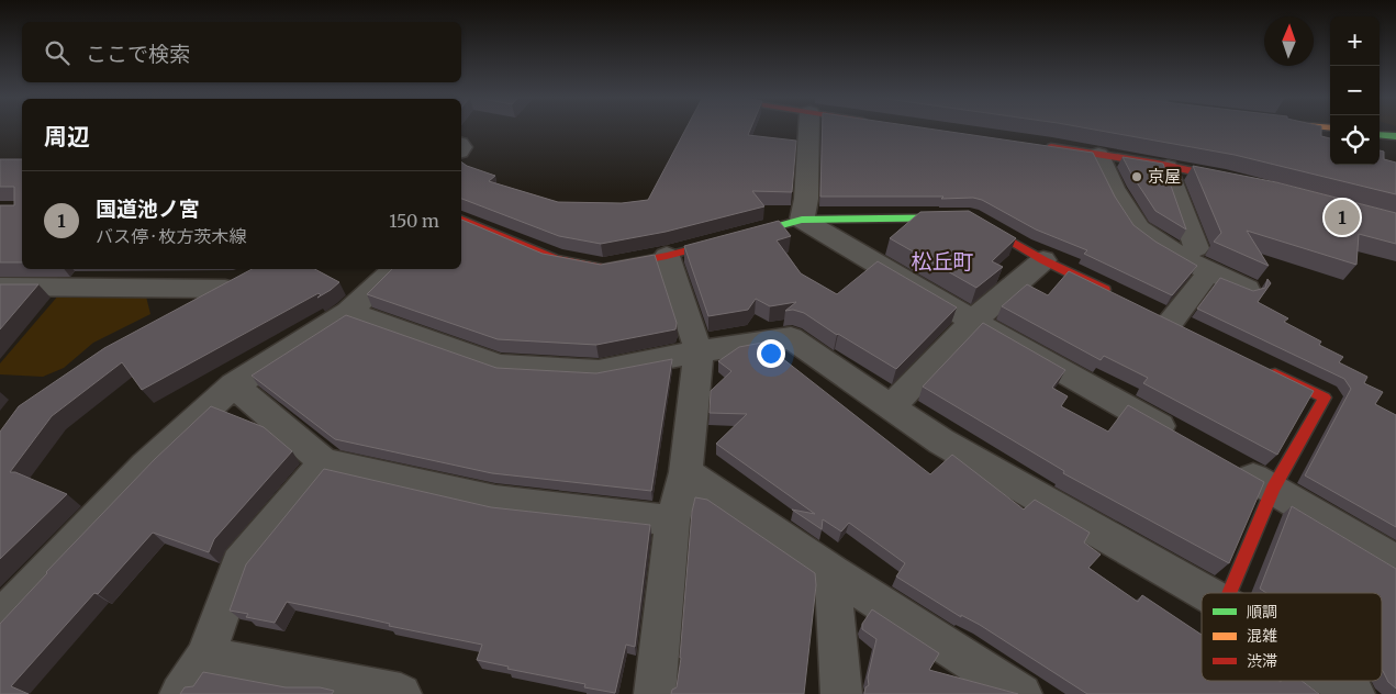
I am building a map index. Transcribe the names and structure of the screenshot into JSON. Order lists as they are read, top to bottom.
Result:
{
  "districts": ["松丘町"],
  "places": ["京屋"],
  "legend": ["順調", "混雑", "渋滞"],
  "north": "top",
  "page": {
    "map_buttons": ["+", "−"],
    "search": "ここで検索",
    "heading": "周辺",
    "list": [
      {
        "mark": "1",
        "name": "国道池ノ宮",
        "note": "バス停 · 枚方茨木線",
        "value": "150 m"
      }
    ],
    "pins": "1"
  }
}
